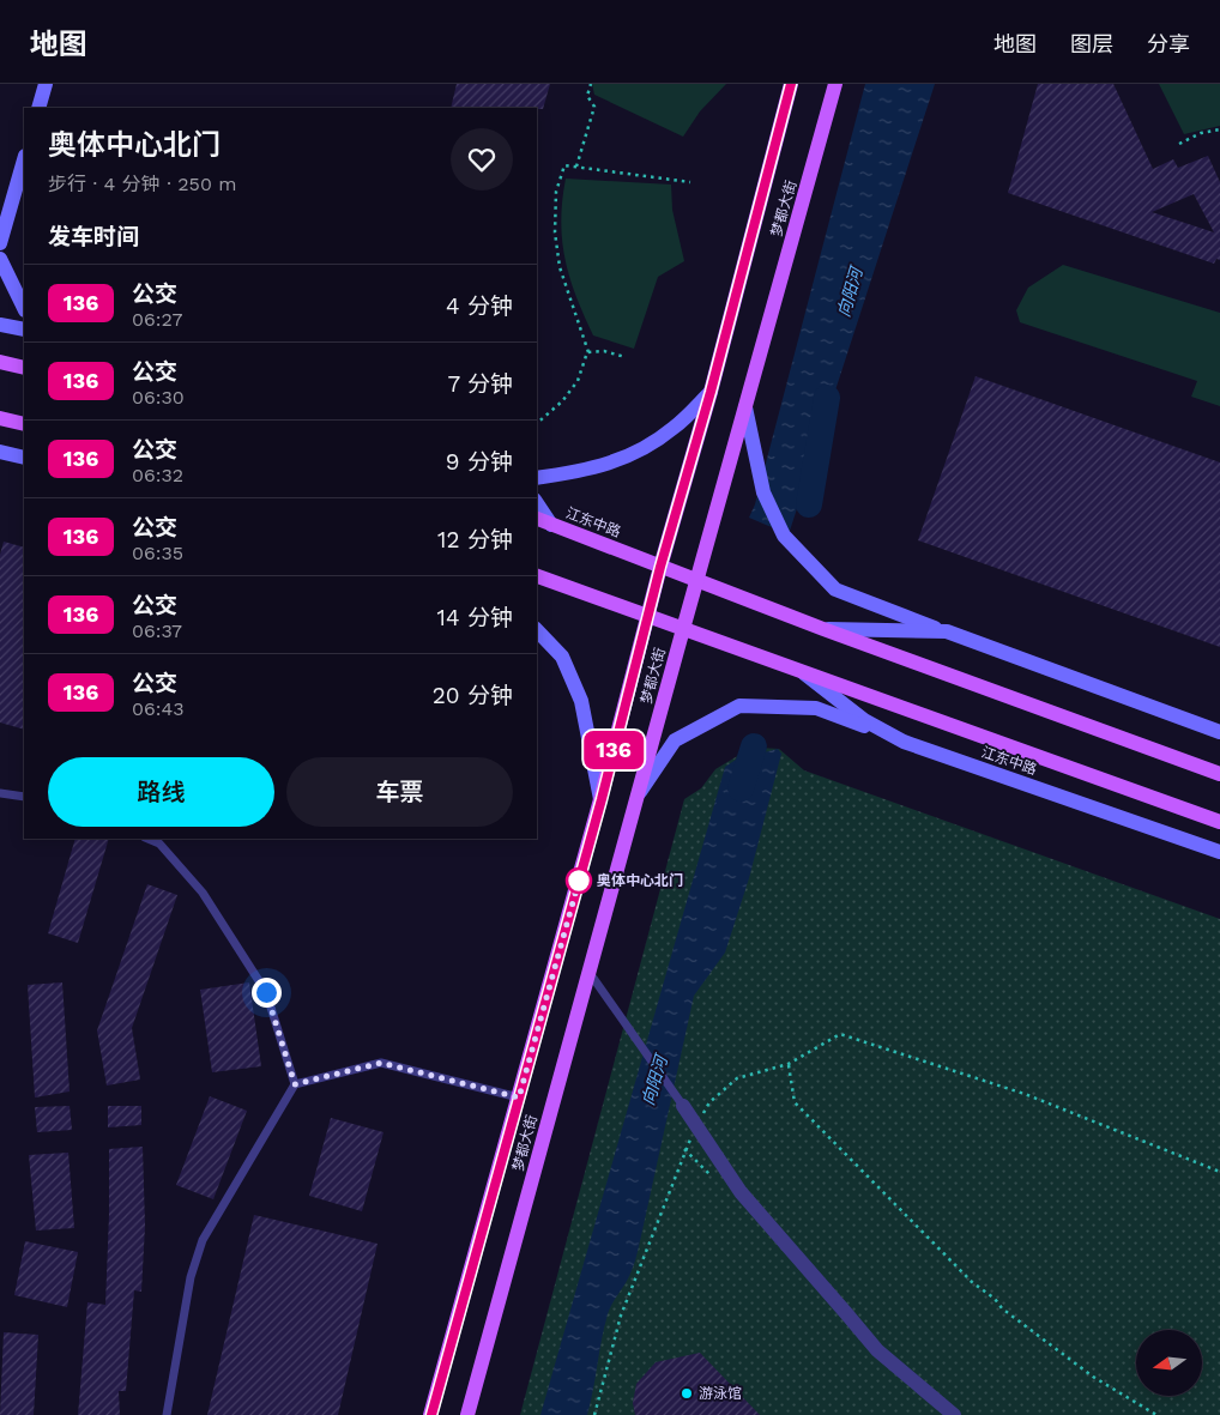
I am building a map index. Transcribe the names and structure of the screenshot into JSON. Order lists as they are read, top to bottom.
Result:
{
  "streets": {
    "main road": ["梦都大街", "江东中路"]
  },
  "crossings": [
    ["梦都大街", "江东中路"]
  ],
  "water": ["向阳河"],
  "places": ["奥体中心北门", "游泳馆"],
  "lines": ["bus line 136"],
  "north": "left",
  "page": {
    "header": "地图",
    "nav": ["地图", "图层", "分享"],
    "on_map": "136",
    "heading": [
      ["奥体中心北门", "步行 · 4 分钟 · 250 m"],
      "发车时间"
    ],
    "list": [
      {
        "mark": "136",
        "name": "公交",
        "note": "06:27",
        "value": "4 分钟"
      },
      {
        "mark": "136",
        "name": "公交",
        "note": "06:30",
        "value": "7 分钟"
      },
      {
        "mark": "136",
        "name": "公交",
        "note": "06:32",
        "value": "9 分钟"
      },
      {
        "mark": "136",
        "name": "公交",
        "note": "06:35",
        "value": "12 分钟"
      },
      {
        "mark": "136",
        "name": "公交",
        "note": "06:37",
        "value": "14 分钟"
      },
      {
        "mark": "136",
        "name": "公交",
        "note": "06:43",
        "value": "20 分钟"
      }
    ],
    "buttons": ["路线", "车票"]
  }
}
